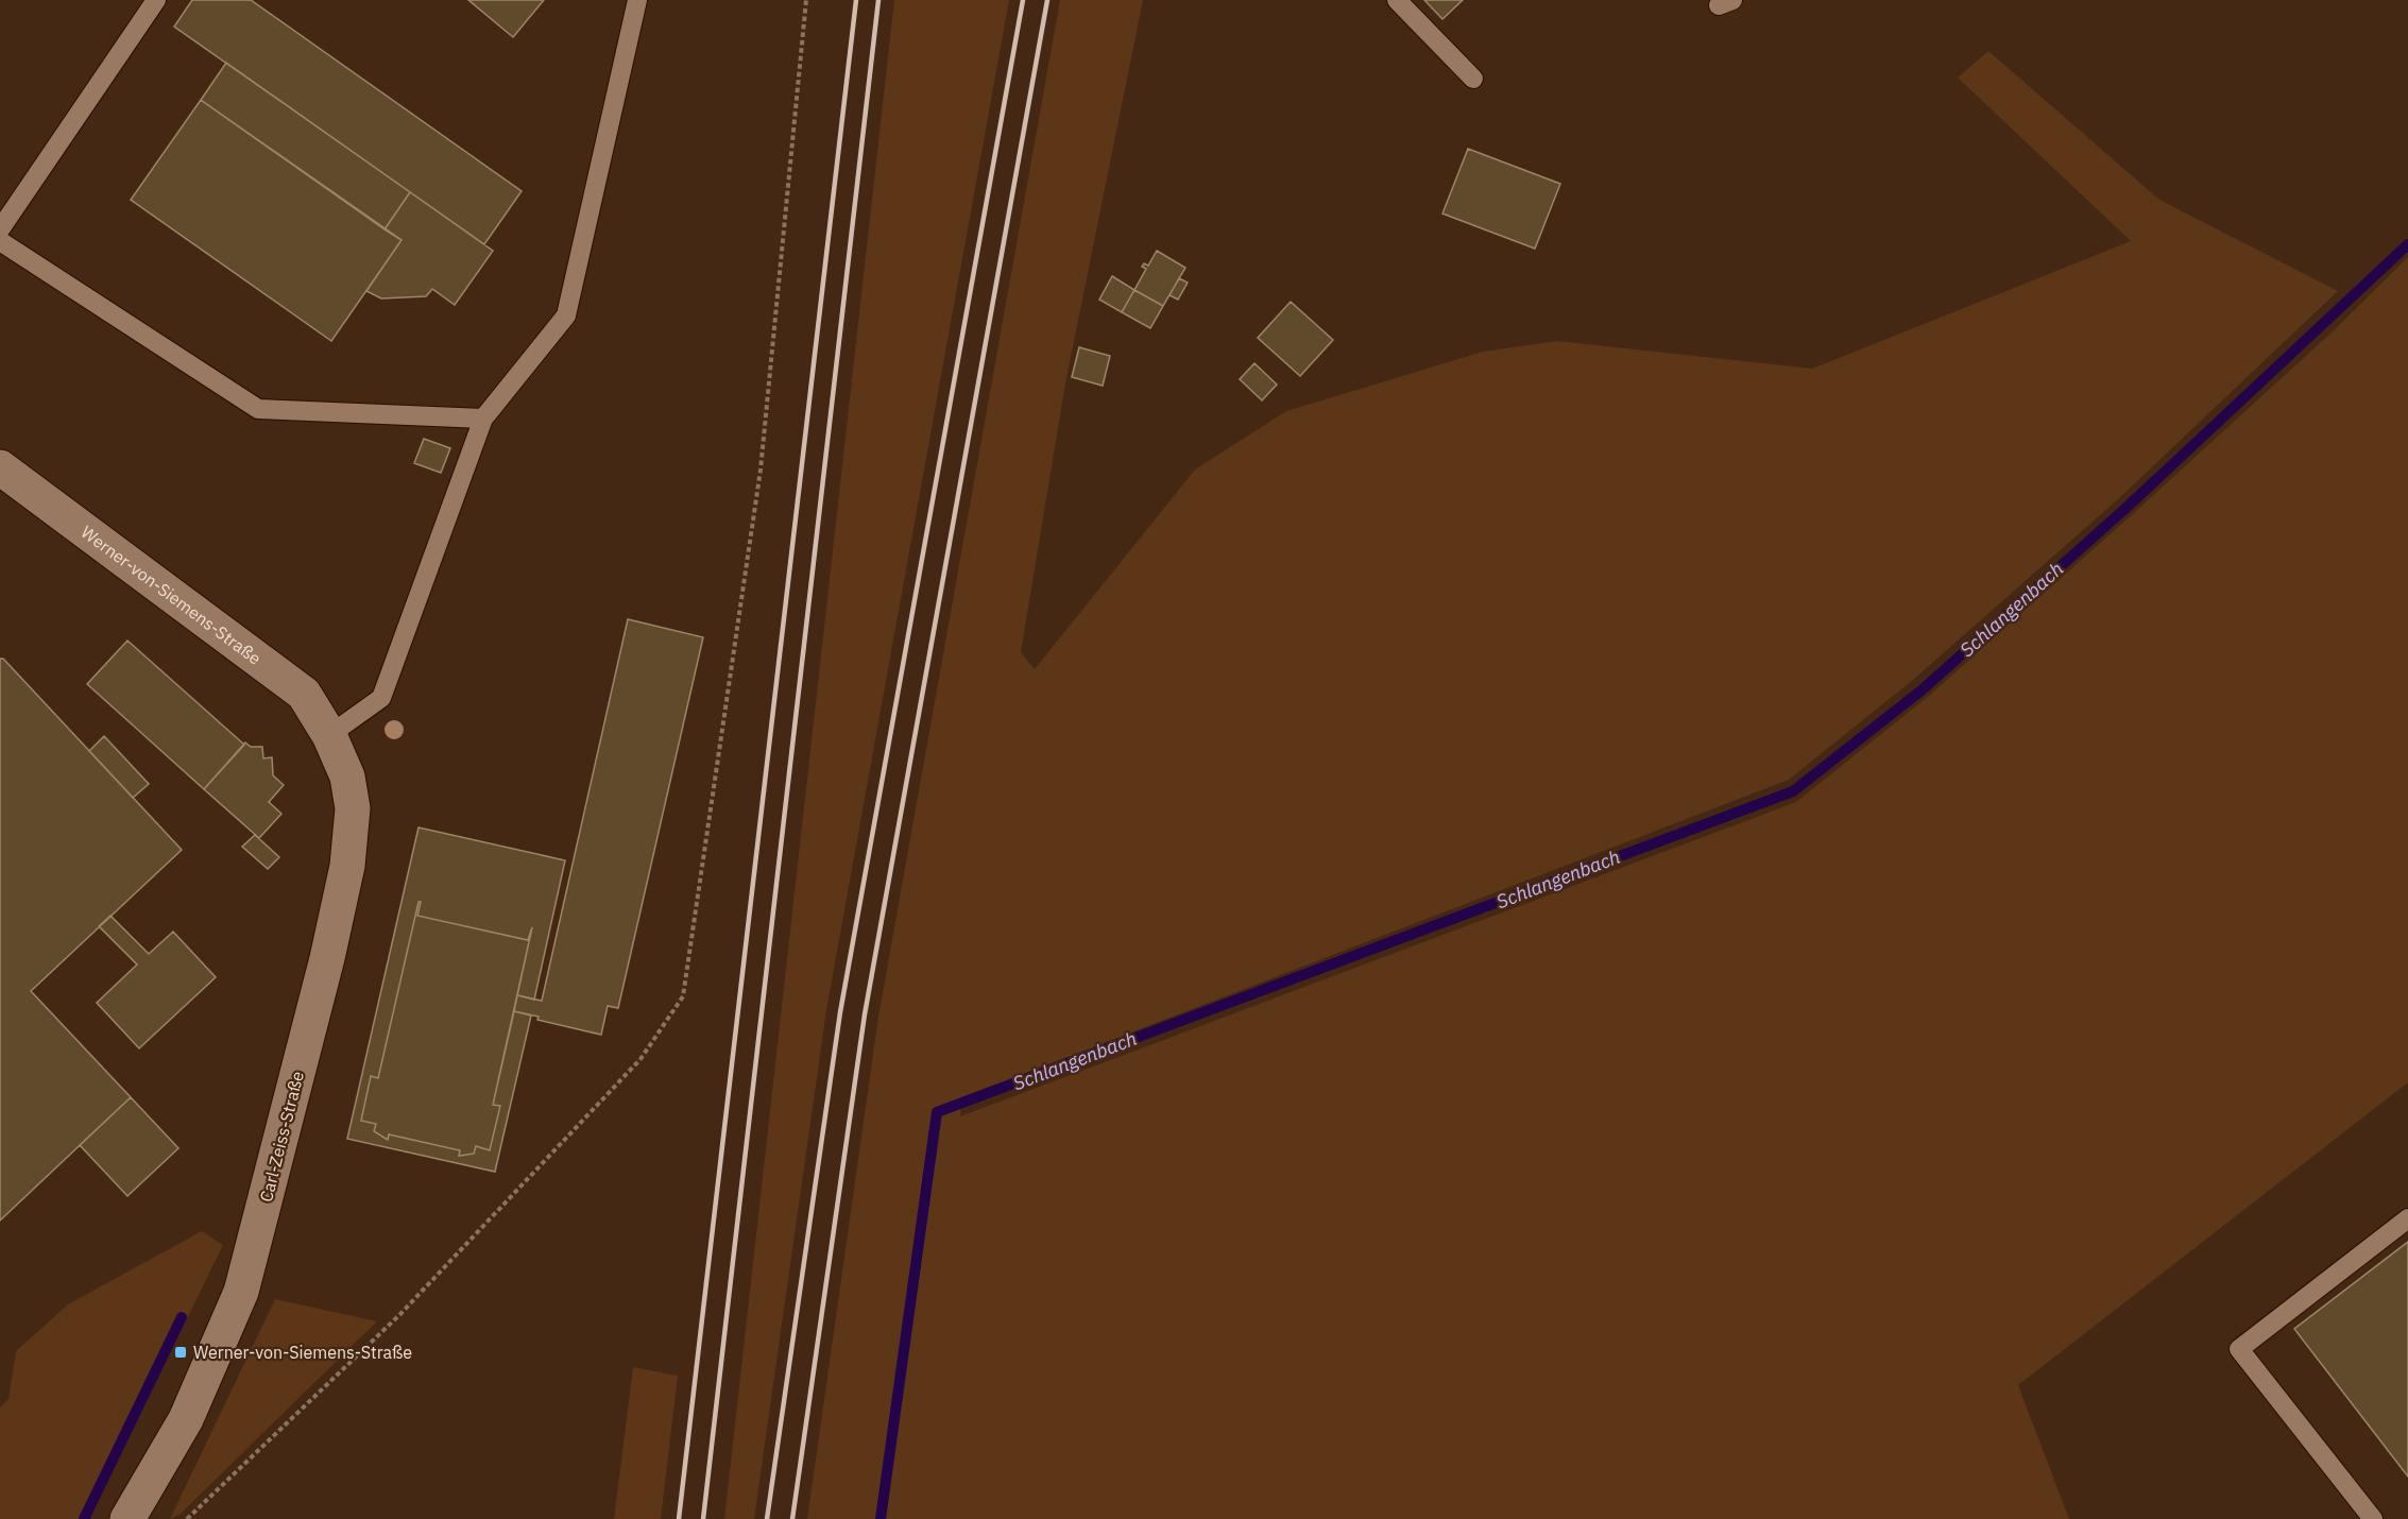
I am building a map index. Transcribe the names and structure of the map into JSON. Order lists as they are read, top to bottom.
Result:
{
  "streets": {
    "street": ["Werner-von-Siemens-Straße", "Carl-Zeiss-Straße"]
  },
  "crossings": [
    ["Werner-von-Siemens-Straße", "Carl-Zeiss-Straße"]
  ],
  "water": ["Schlangenbach"],
  "places": {
    "transit": ["Werner-von-Siemens-Straße"]
  }
}
